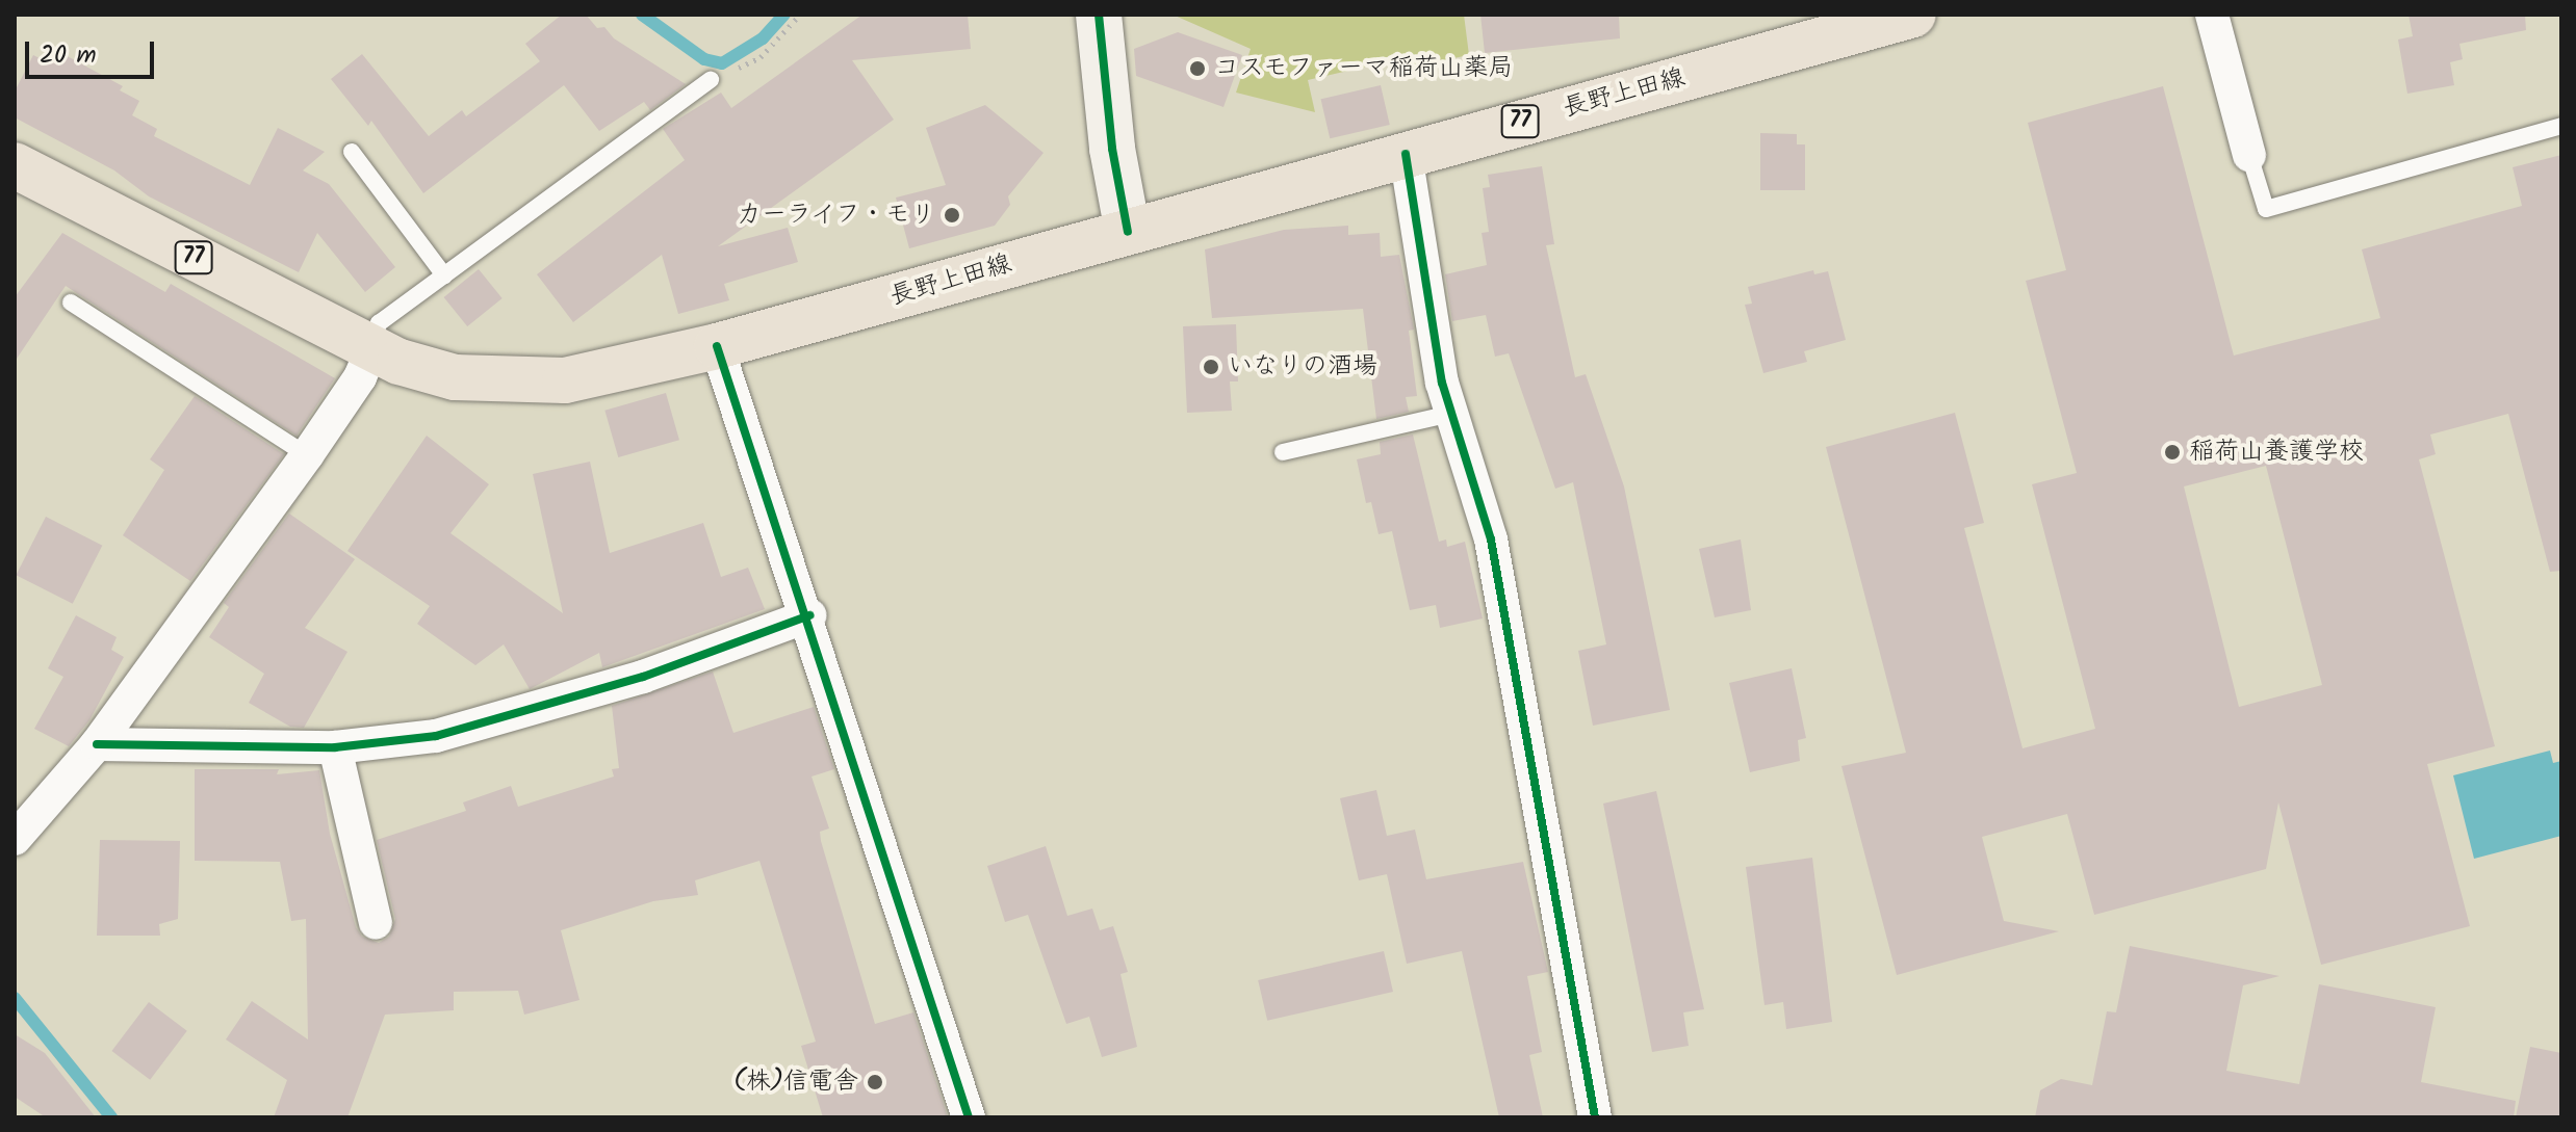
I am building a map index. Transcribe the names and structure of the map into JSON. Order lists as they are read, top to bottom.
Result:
{
  "streets": {
    "main road": ["長野上田線", "77"]
  },
  "places": [
    "コスモファーマ稲荷山薬局",
    "カーライフ・モリ",
    "いなりの酒場",
    "稲荷山養護学校",
    "(株)信電舎"
  ],
  "scale_bar": "20 m"
}
